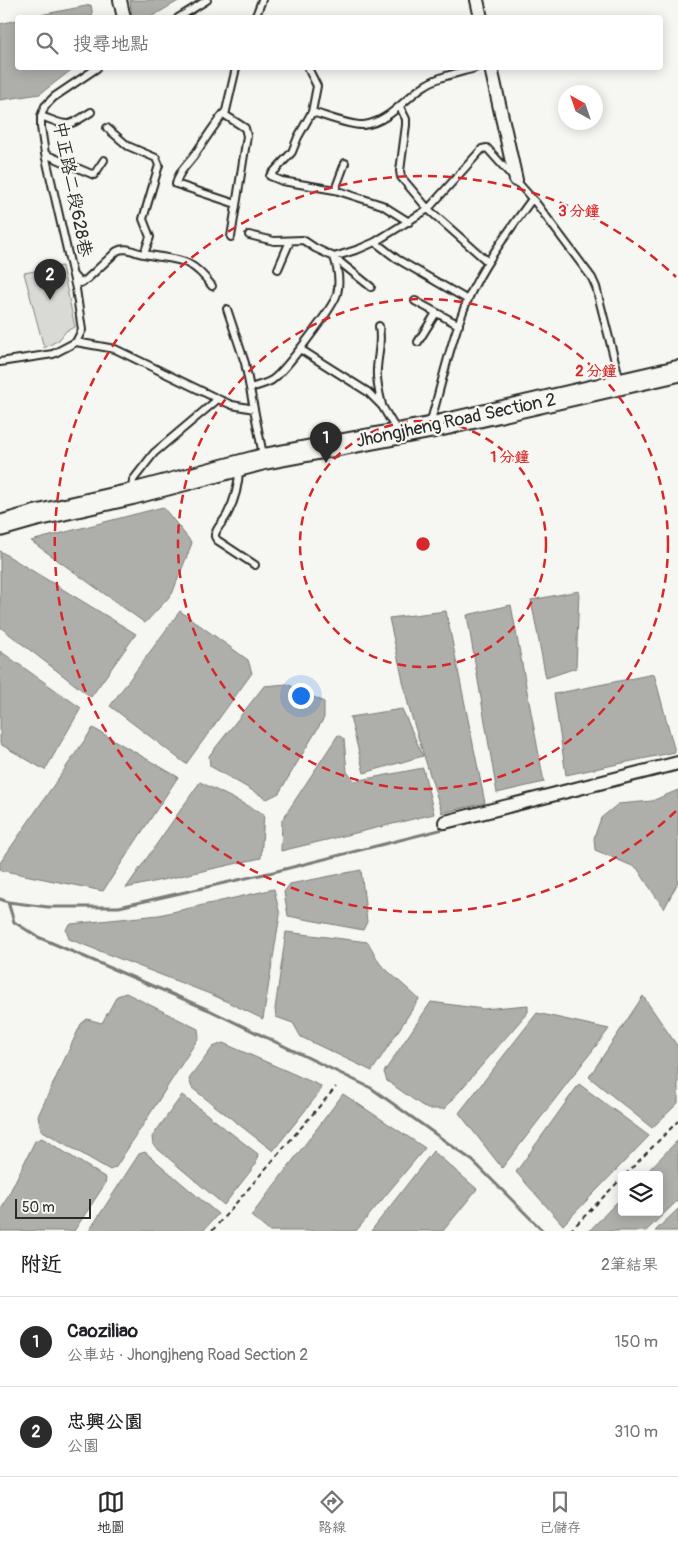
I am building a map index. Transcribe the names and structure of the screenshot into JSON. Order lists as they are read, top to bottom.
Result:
{
  "streets": {
    "main road": ["Jhongjheng Road Section 2"],
    "lane": ["中正路二段628巷"]
  },
  "scale_bar": "50 m",
  "north": "top left",
  "page": {
    "search": "搜尋地點",
    "pins": ["2", "1"],
    "scale": "50 m",
    "heading": ["附近", "2筆結果"],
    "list": [
      {
        "mark": "1",
        "name": "Caoziliao",
        "note": "公車站 · Jhongjheng Road Section 2",
        "value": "150 m"
      },
      {
        "mark": "2",
        "name": "忠興公園",
        "note": "公園",
        "value": "310 m"
      }
    ],
    "nav": ["地圖", "路線", "已儲存"]
  },
  "rings": ["3 分鐘", "2 分鐘", "1 分鐘"]
}
